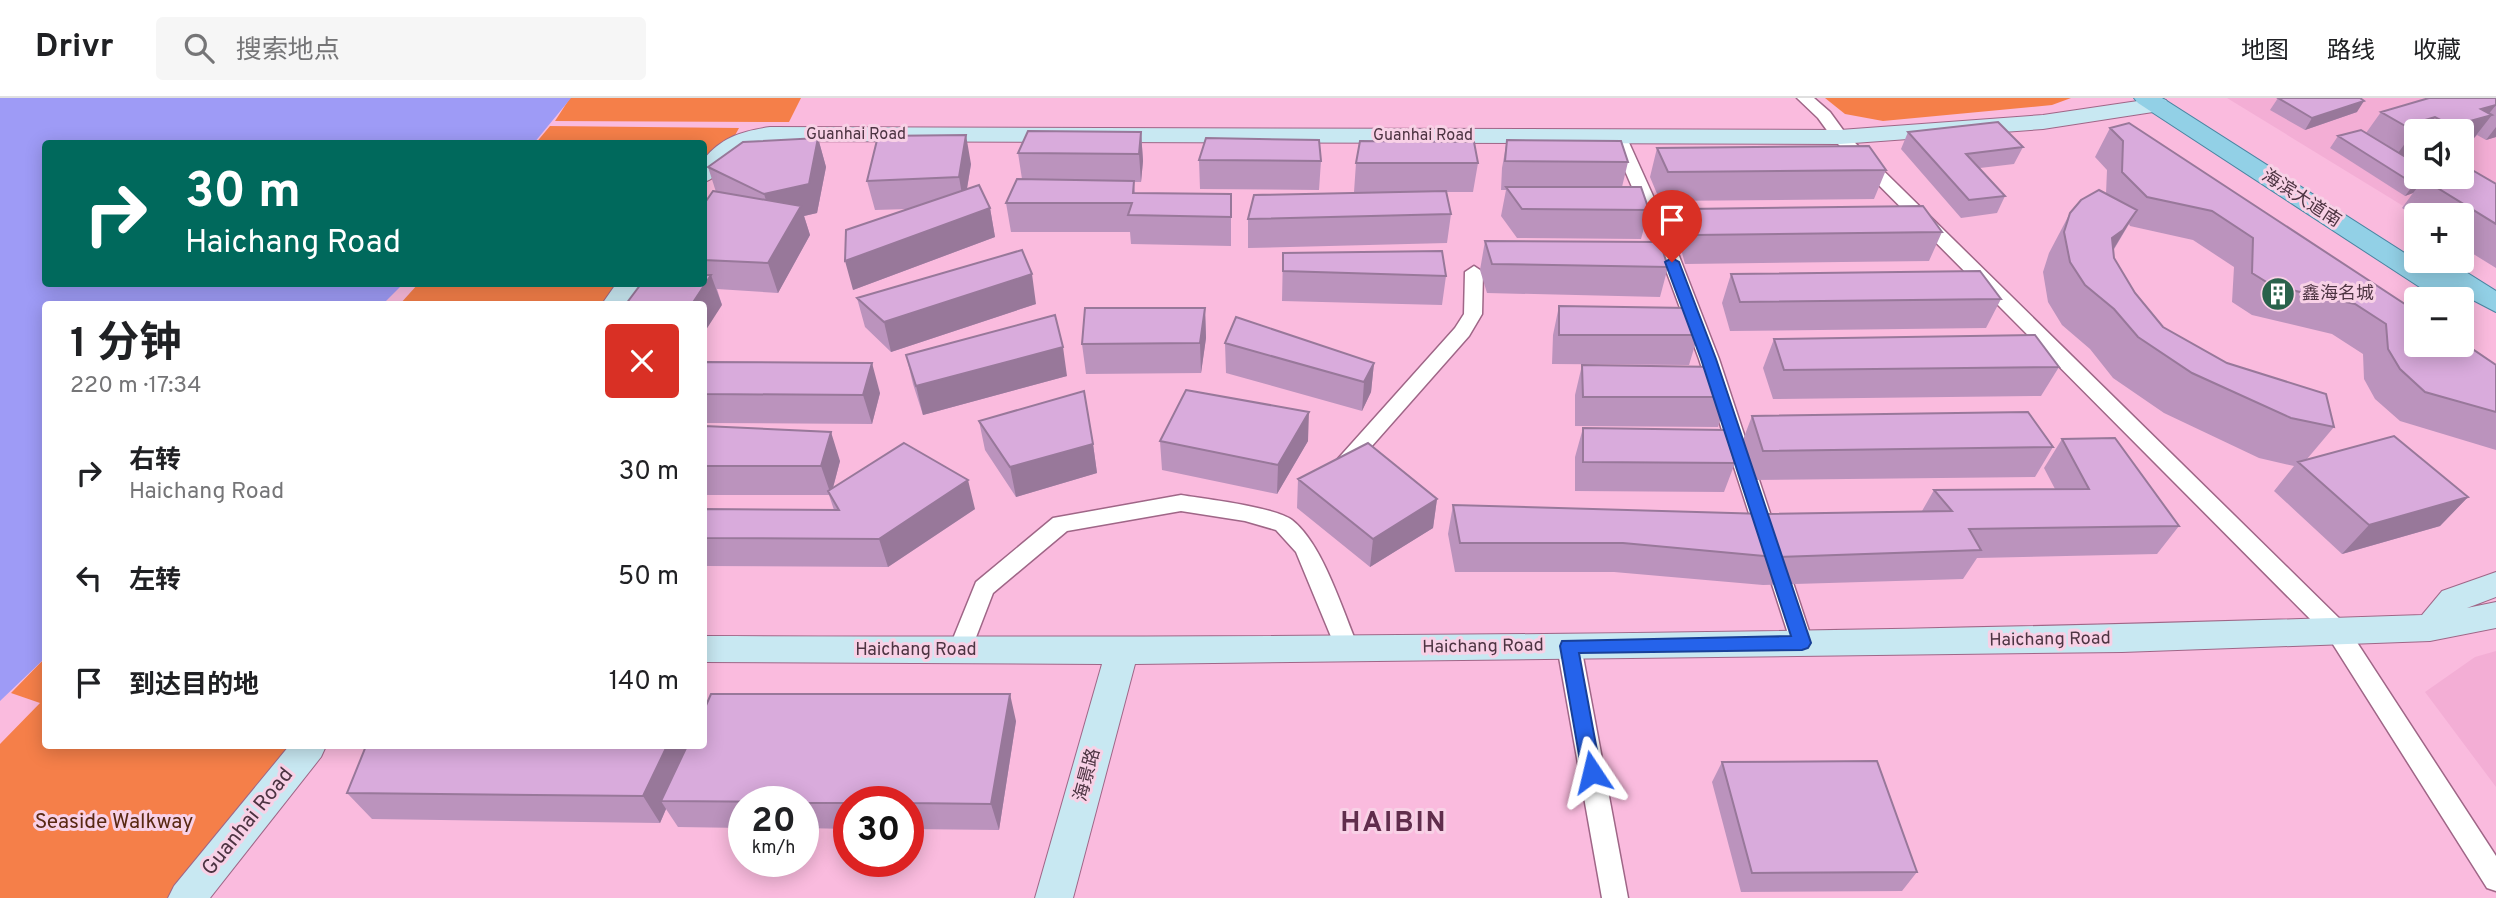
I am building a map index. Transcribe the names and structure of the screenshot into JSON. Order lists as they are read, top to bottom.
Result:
{
  "streets": {
    "main road": ["海滨大道南"],
    "street": ["Guanhai Road", "Haichang Road", "海景路"]
  },
  "crossings": [
    ["Guanhai Road", "海滨大道南"],
    ["Haichang Road", "海景路"]
  ],
  "districts": ["HAIBIN"],
  "parks": ["Seaside Walkway"],
  "places": {
    "building": ["鑫海名城"]
  },
  "page": {
    "header": "Drivr",
    "search": "搜索地点",
    "nav": ["地图", "路线", "收藏"],
    "map_buttons": ["+", "−"],
    "turn": ["30 m", "Haichang Road"],
    "heading": ["1 分钟", "220 m · 17:34"],
    "list": [
      {
        "name": "右转",
        "note": "Haichang Road",
        "value": "30 m"
      },
      {
        "name": "左转",
        "value": "50 m"
      },
      {
        "name": "到达目的地",
        "value": "140 m"
      }
    ],
    "speed": "20 km/h",
    "limit": "30"
  }
}
